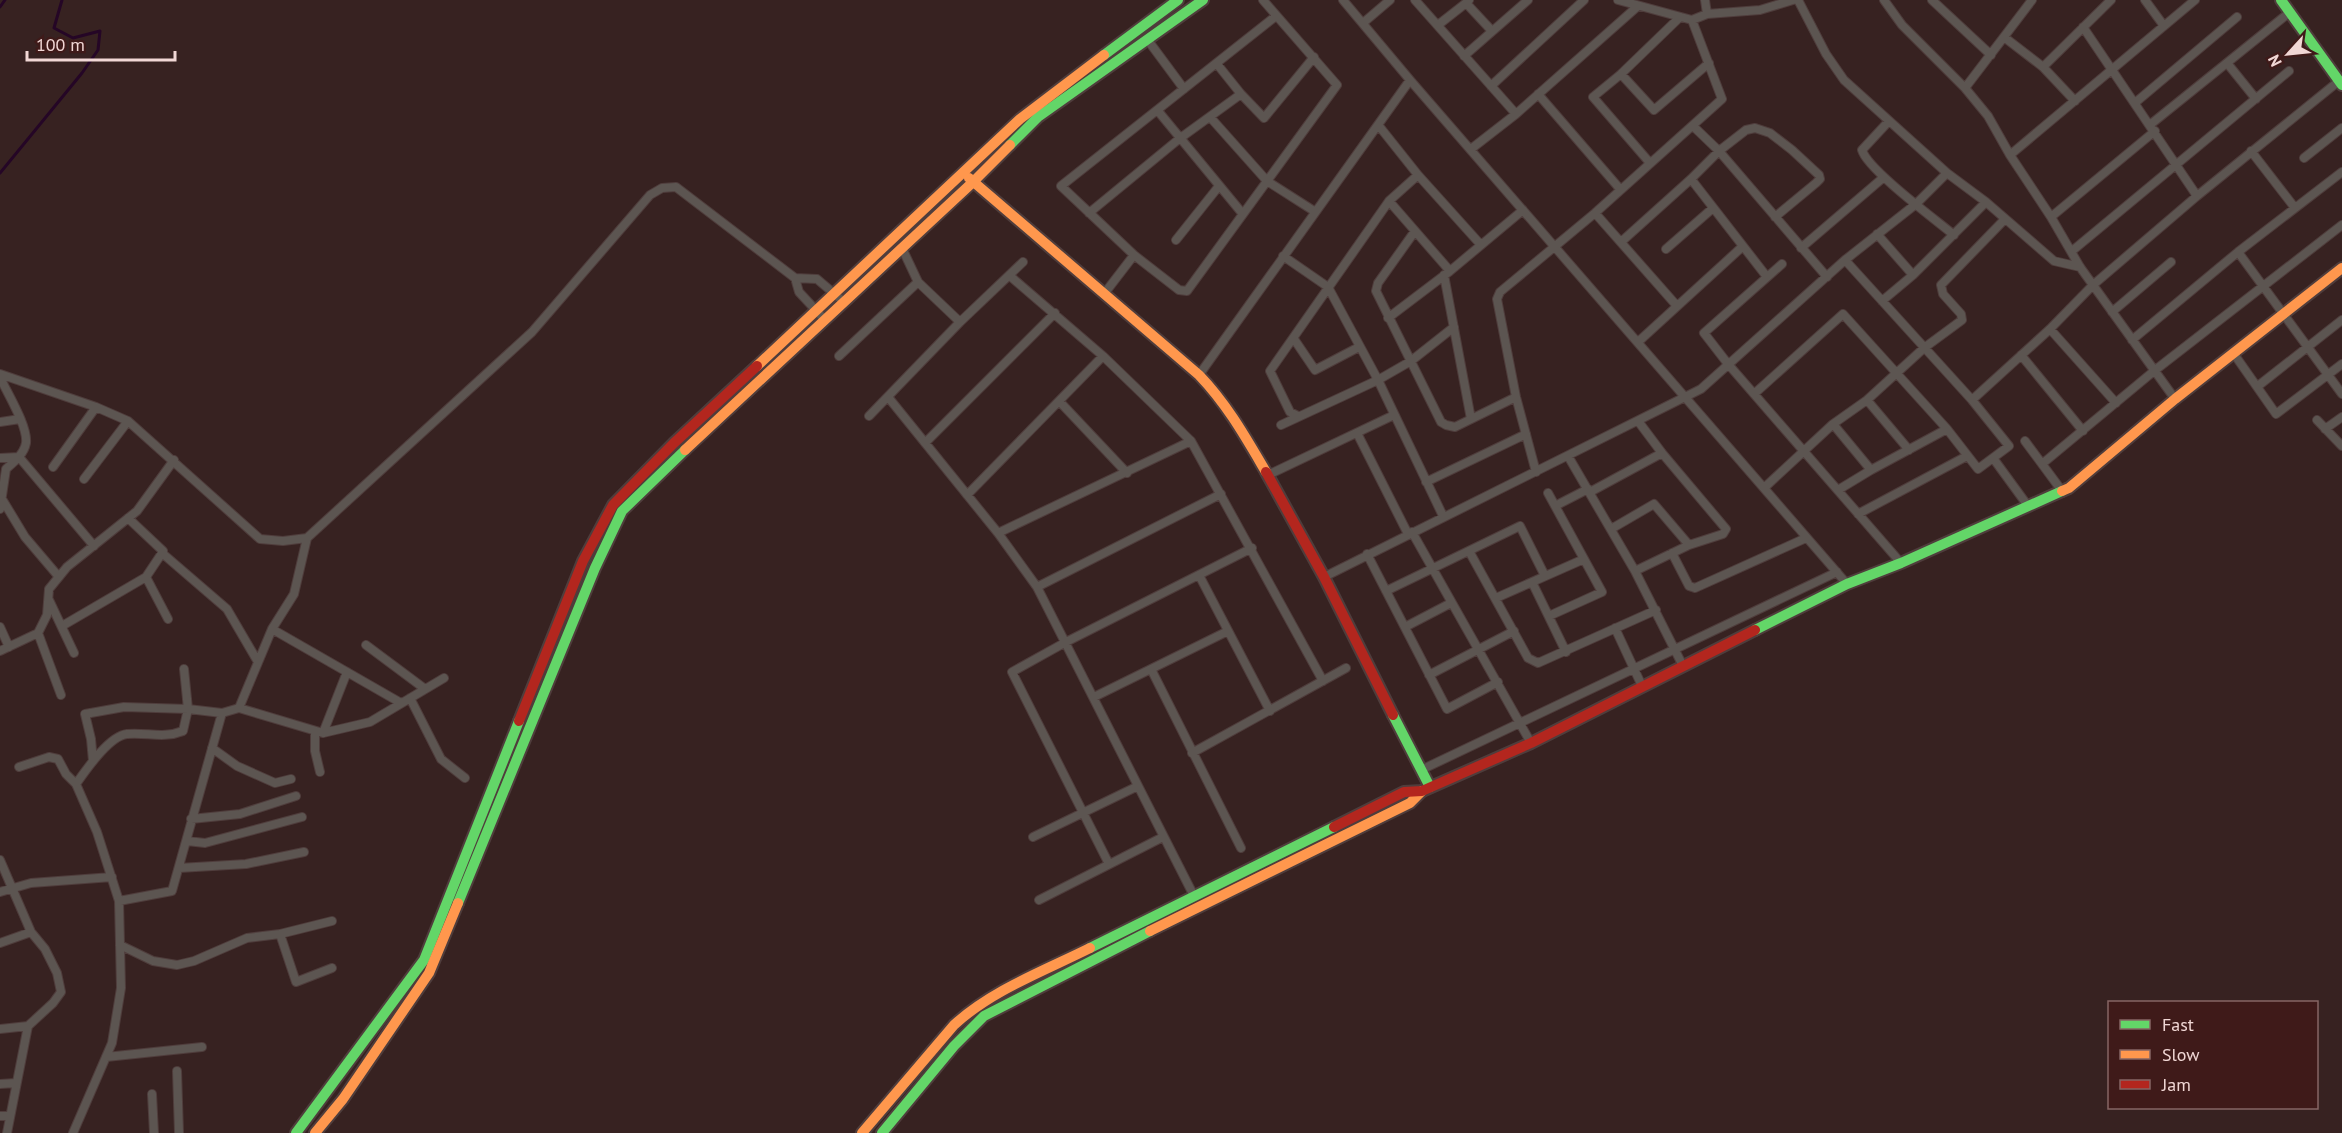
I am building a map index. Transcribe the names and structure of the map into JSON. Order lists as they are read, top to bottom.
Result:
{
  "legend": ["Fast", "Slow", "Jam"],
  "scale_bar": "100 m",
  "north": "bottom left"
}
